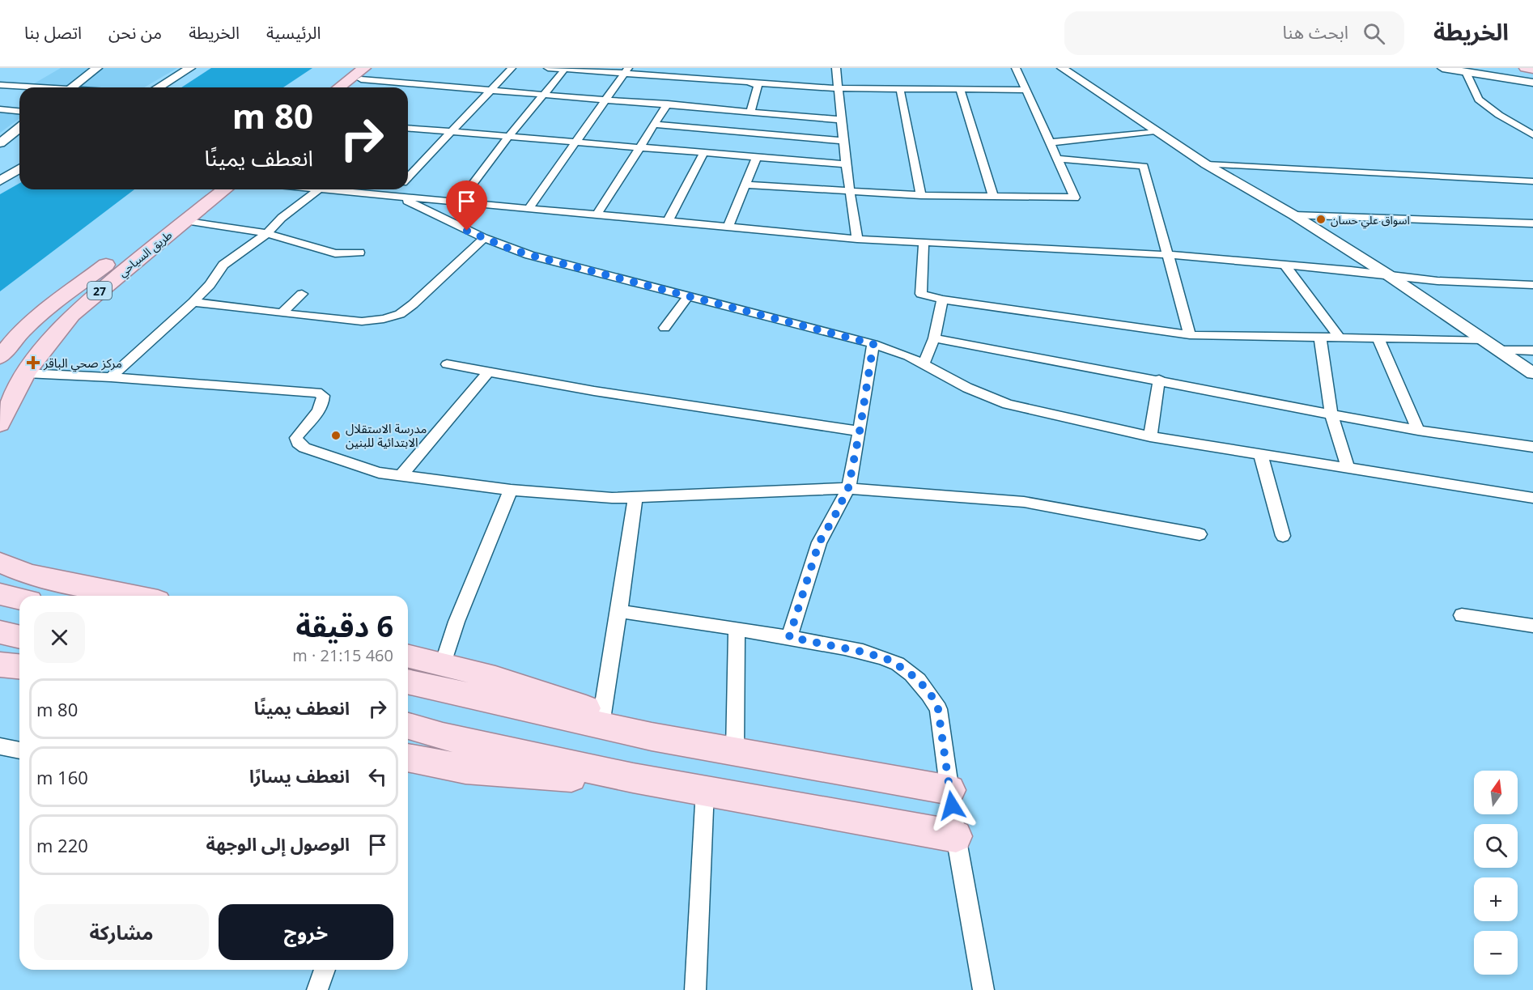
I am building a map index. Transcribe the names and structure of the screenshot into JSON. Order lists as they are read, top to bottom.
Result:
{
  "streets": {
    "main road": ["طريق السياحي", "27"]
  },
  "places": {
    "other": ["اسواق علي حسان", "مدرسة الاستقلال الابتدائية للبنين"],
    "health": ["مركز صحي الباقر"]
  },
  "north": "top",
  "page": {
    "header": "الخريطة",
    "search": "ابحث هنا",
    "nav": [
      "الرئيسية",
      "الخريطة",
      "من نحن",
      "اتصل بنا"
    ],
    "turn": ["80 m", "انعطف يمينًا"],
    "heading": ["6 دقيقة", "460 m · 21:15"],
    "list": [
      {
        "name": "انعطف يمينًا",
        "value": "80 m"
      },
      {
        "name": "انعطف يسارًا",
        "value": "160 m"
      },
      {
        "name": "الوصول إلى الوجهة",
        "value": "220 m"
      }
    ],
    "map_buttons": ["+", "−"],
    "buttons": ["خروج", "مشاركة"]
  }
}
